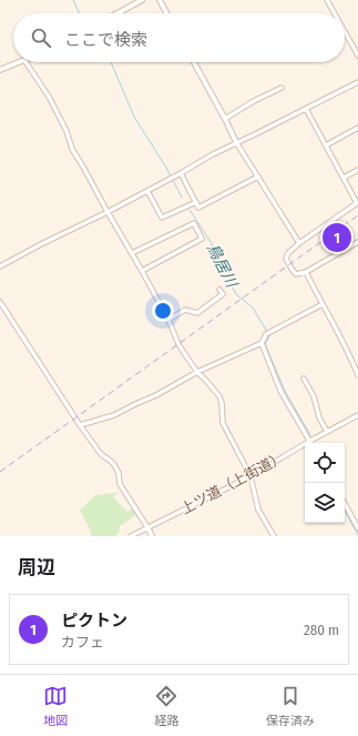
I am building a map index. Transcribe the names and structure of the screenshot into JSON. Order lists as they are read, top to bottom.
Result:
{
  "streets": {
    "street": ["上ツ道（上街道）"]
  },
  "water": ["鳥居川"],
  "page": {
    "search": "ここで検索",
    "pins": "1",
    "heading": "周辺",
    "list": [
      {
        "mark": "1",
        "name": "ピクトン",
        "note": "カフェ",
        "value": "280 m"
      }
    ],
    "nav": ["地図", "経路", "保存済み"]
  }
}
